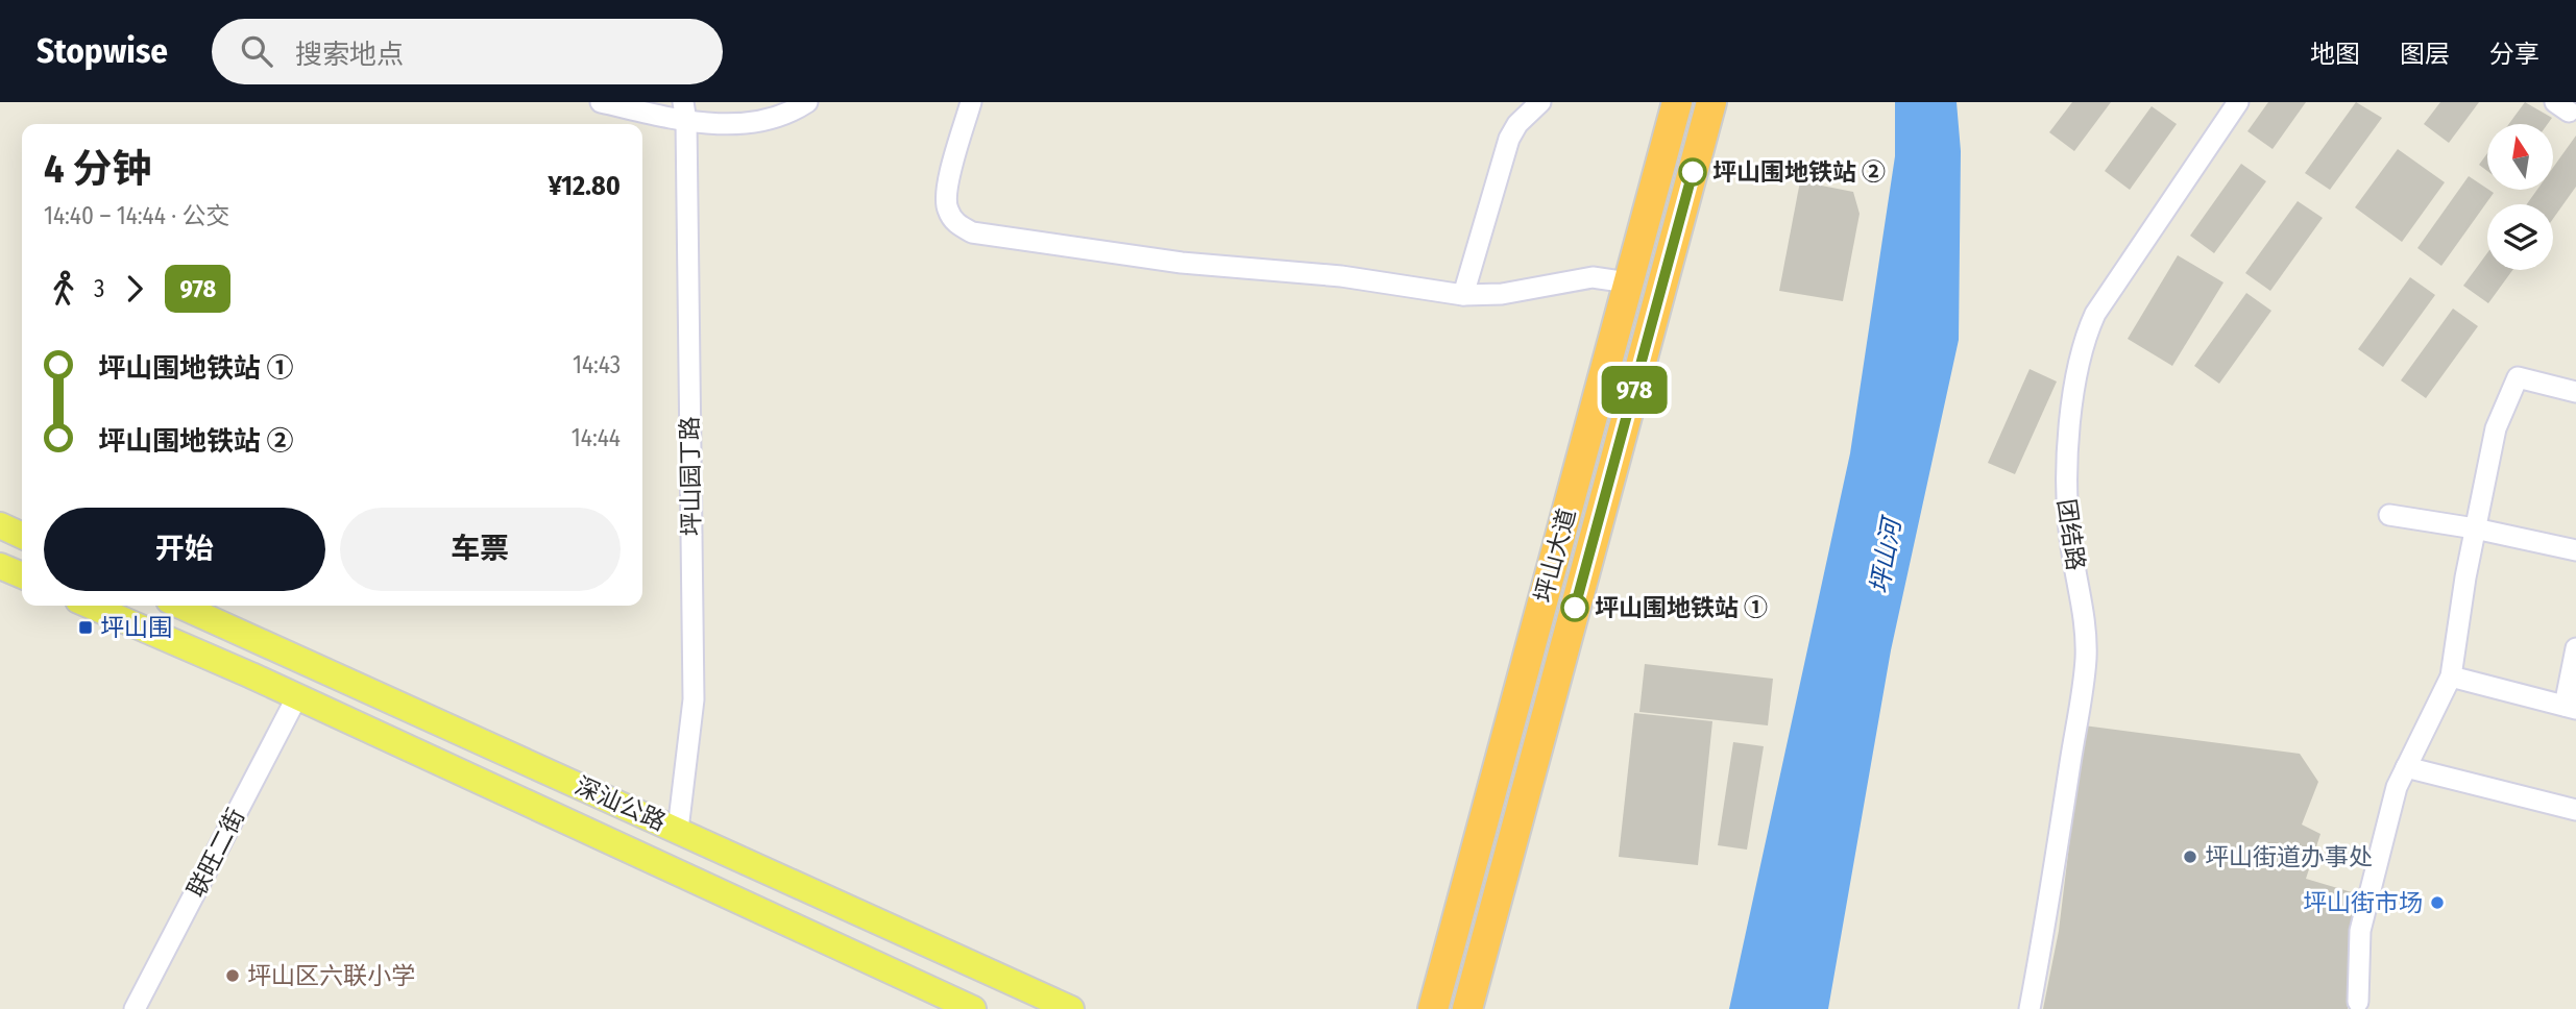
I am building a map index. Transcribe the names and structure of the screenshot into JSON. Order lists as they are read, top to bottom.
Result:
{
  "streets": {
    "highway": ["坪山大道"],
    "main road": ["深汕公路"],
    "street": ["坪山园丁路", "团结路", "联旺二街"]
  },
  "crossings": [
    ["坪山园丁路", "深汕公路"],
    ["深汕公路", "联旺二街"]
  ],
  "water": ["坪山河"],
  "places": {
    "other": [
      "坪山围地铁站 ②",
      "坪山围地铁站 ①",
      "坪山街道办事处",
      "坪山街市场",
      "坪山区六联小学"
    ],
    "transit": ["坪山围"]
  },
  "lines": ["bus line 978"],
  "north": "top",
  "page": {
    "header": "Stopwise",
    "search": "搜索地点",
    "nav": ["地图", "图层", "分享"],
    "on_map": "978",
    "heading": ["4 分钟", "14:40 – 14:44 · 公交", "¥12.80"],
    "legs": ["3", "978"],
    "list": [
      {
        "name": "坪山围地铁站 ①",
        "value": "14:43"
      },
      {
        "name": "坪山围地铁站 ②",
        "value": "14:44"
      }
    ],
    "buttons": ["开始", "车票"]
  }
}
